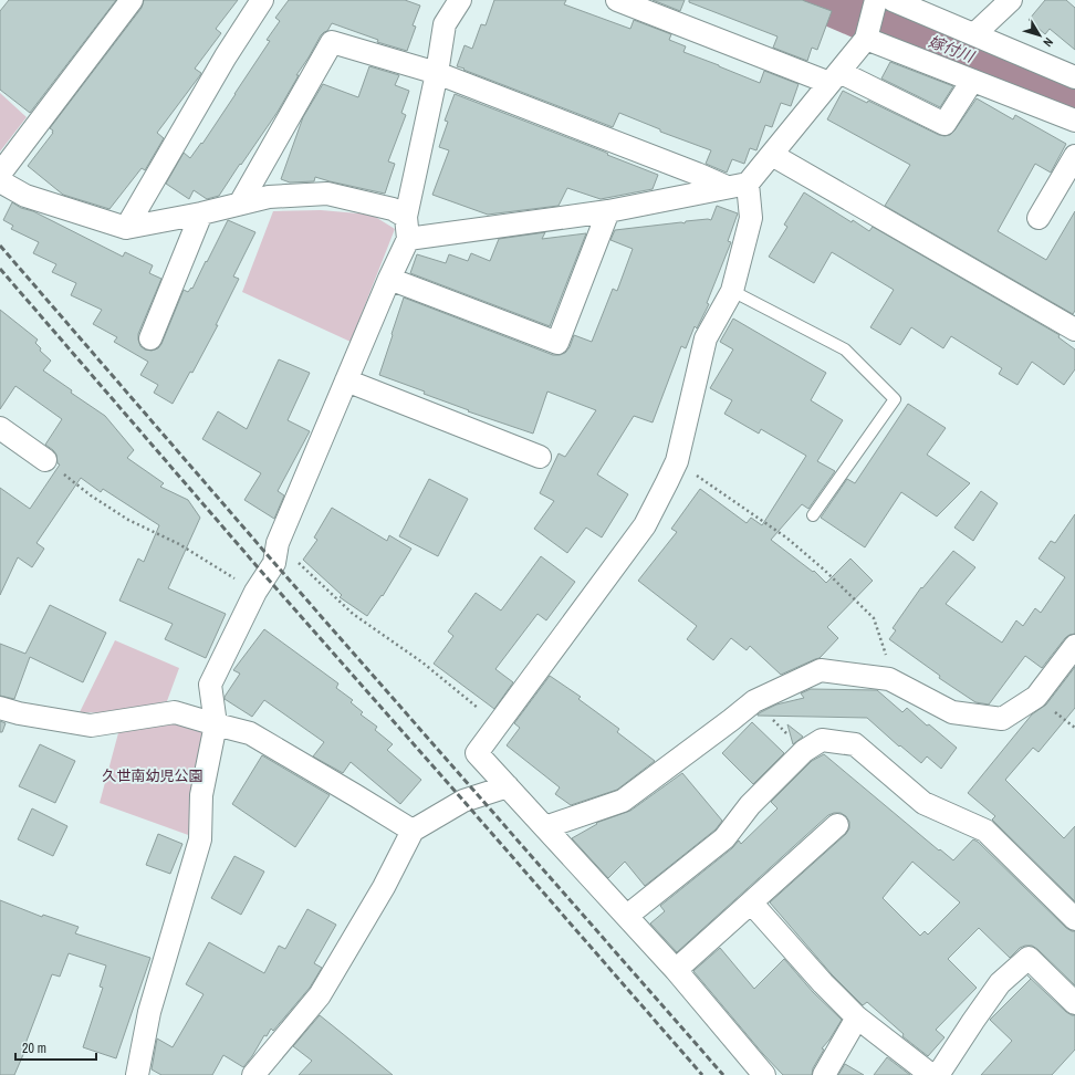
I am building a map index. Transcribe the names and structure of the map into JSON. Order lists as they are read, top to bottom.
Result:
{
  "water": ["嫁付川"],
  "parks": ["久世南幼児公園"],
  "scale_bar": "20 m",
  "north": "bottom right"
}
